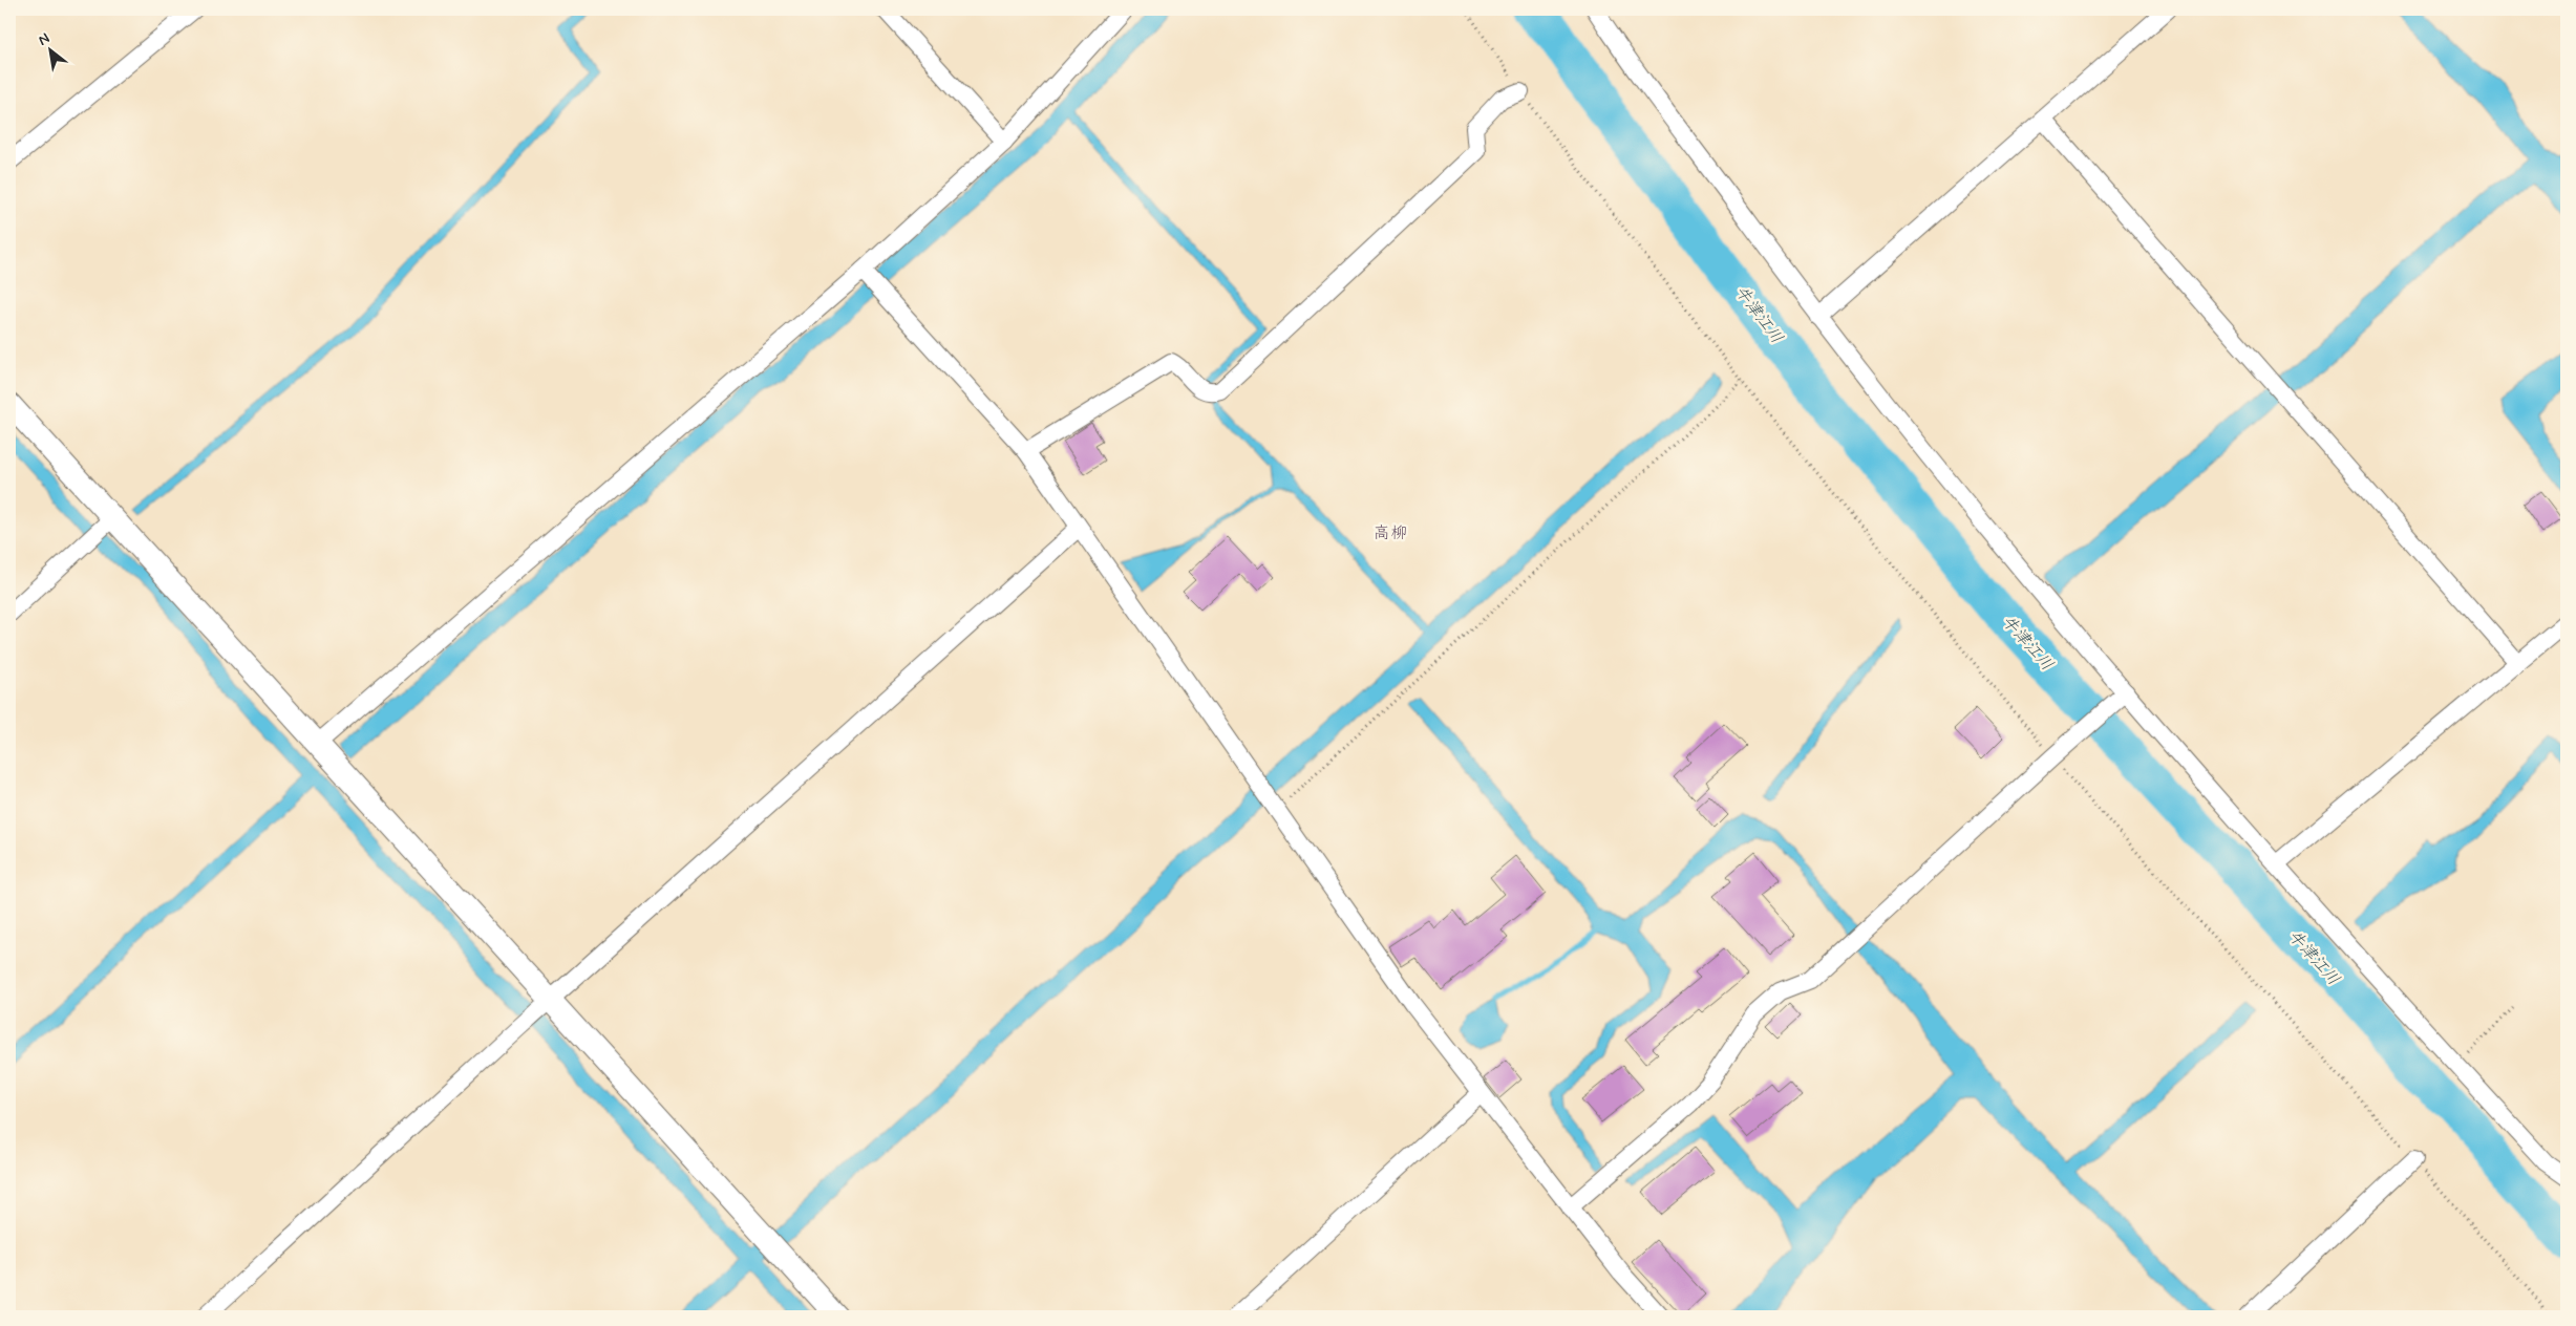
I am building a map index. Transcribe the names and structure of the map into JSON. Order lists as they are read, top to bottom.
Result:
{
  "districts": ["高柳"],
  "water": ["牛津江川"],
  "north": "top left"
}
